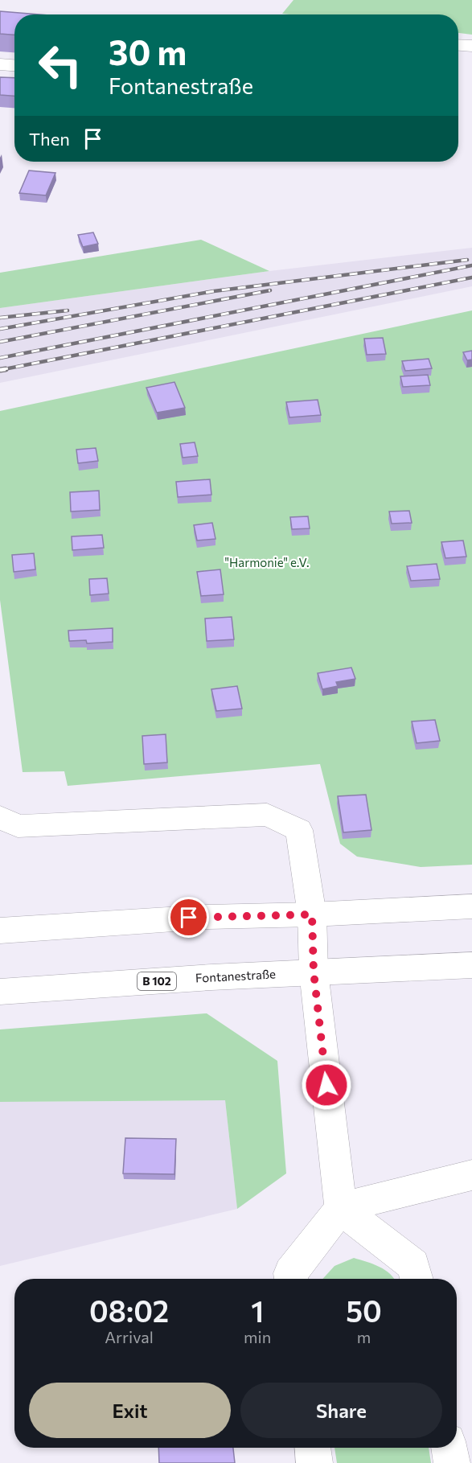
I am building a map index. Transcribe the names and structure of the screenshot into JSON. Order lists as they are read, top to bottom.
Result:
{
  "streets": {
    "main road": ["Fontanestraße", "B 102"]
  },
  "parks": ["\"Harmonie\" e.V."],
  "page": {
    "turn": ["30 m", "Fontanestraße"],
    "then": "Then",
    "eta": [
      "08:02",
      "Arrival",
      "1",
      "min",
      "50",
      "m"
    ],
    "buttons": ["Exit", "Share"]
  }
}
